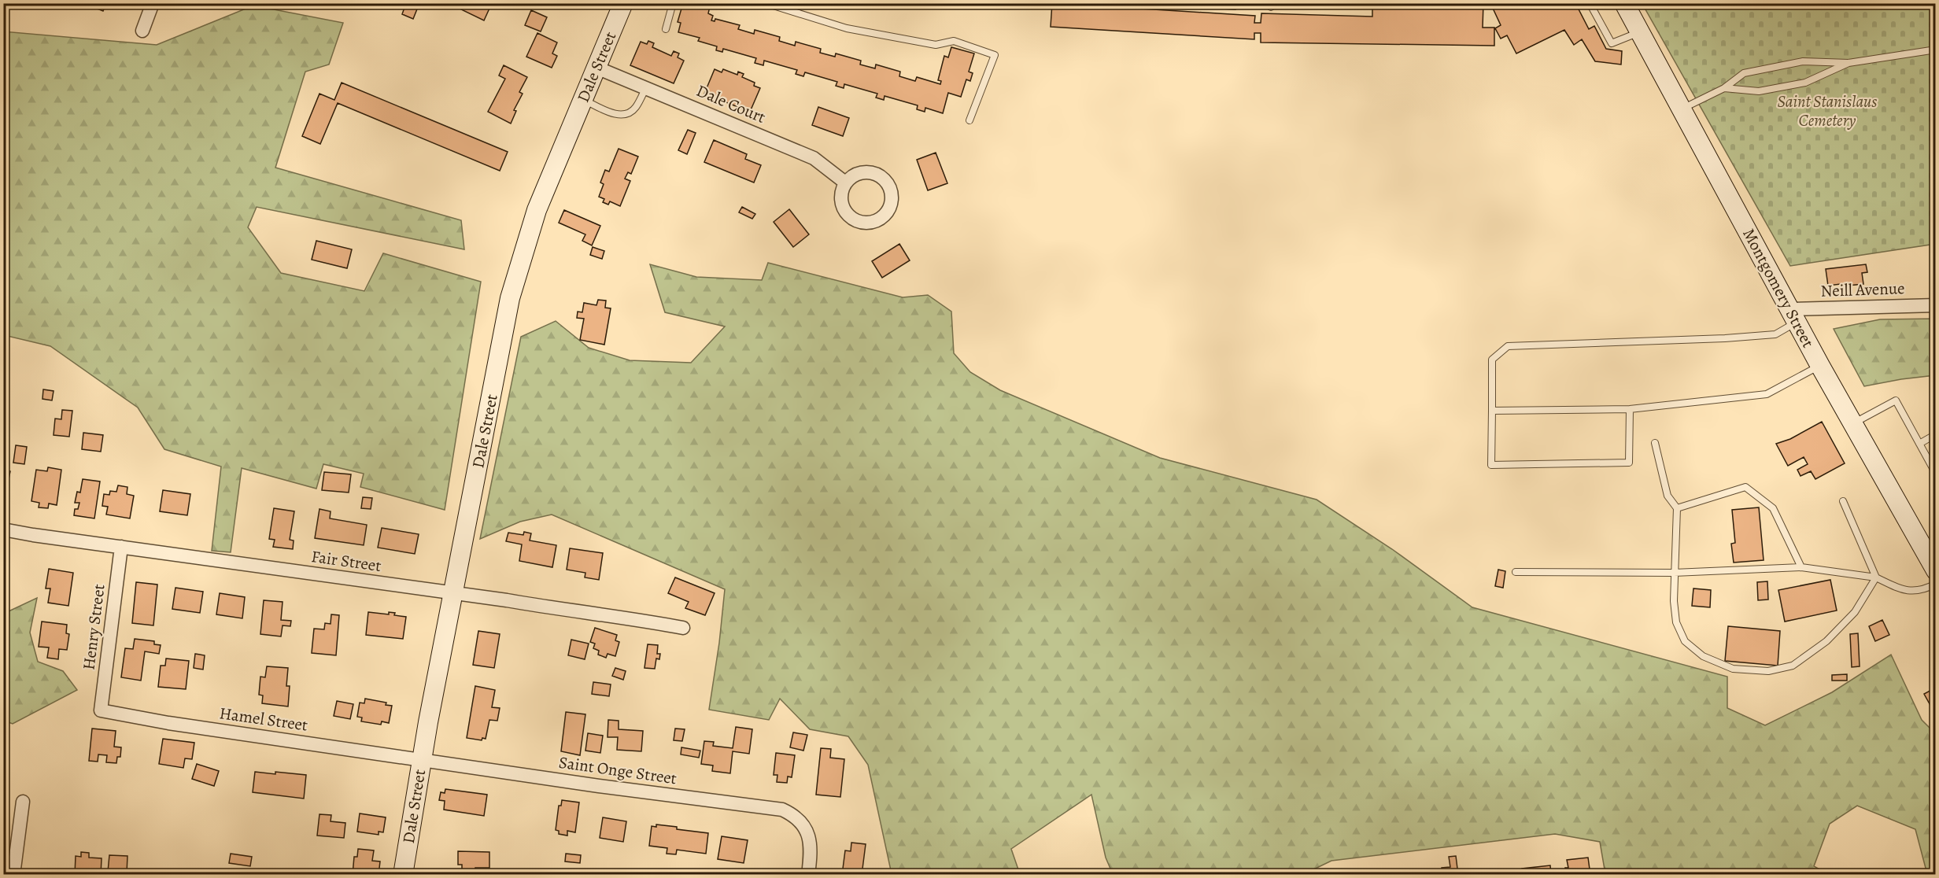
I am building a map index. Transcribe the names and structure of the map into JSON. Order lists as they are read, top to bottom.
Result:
{
  "streets": {
    "street": [
      "Dale Street",
      "Dale Court",
      "Montgomery Street",
      "Neill Avenue",
      "Fair Street",
      "Henry Street",
      "Hamel Street",
      "Saint Onge Street"
    ]
  },
  "crossings": [
    ["Dale Street", "Dale Court"],
    ["Dale Street", "Fair Street"],
    ["Dale Street", "Hamel Street"],
    ["Dale Street", "Saint Onge Street"],
    ["Montgomery Street", "Neill Avenue"],
    ["Fair Street", "Henry Street"],
    ["Henry Street", "Hamel Street"],
    ["Hamel Street", "Saint Onge Street"]
  ],
  "parks": ["Saint Stanislaus Cemetery"]
}
